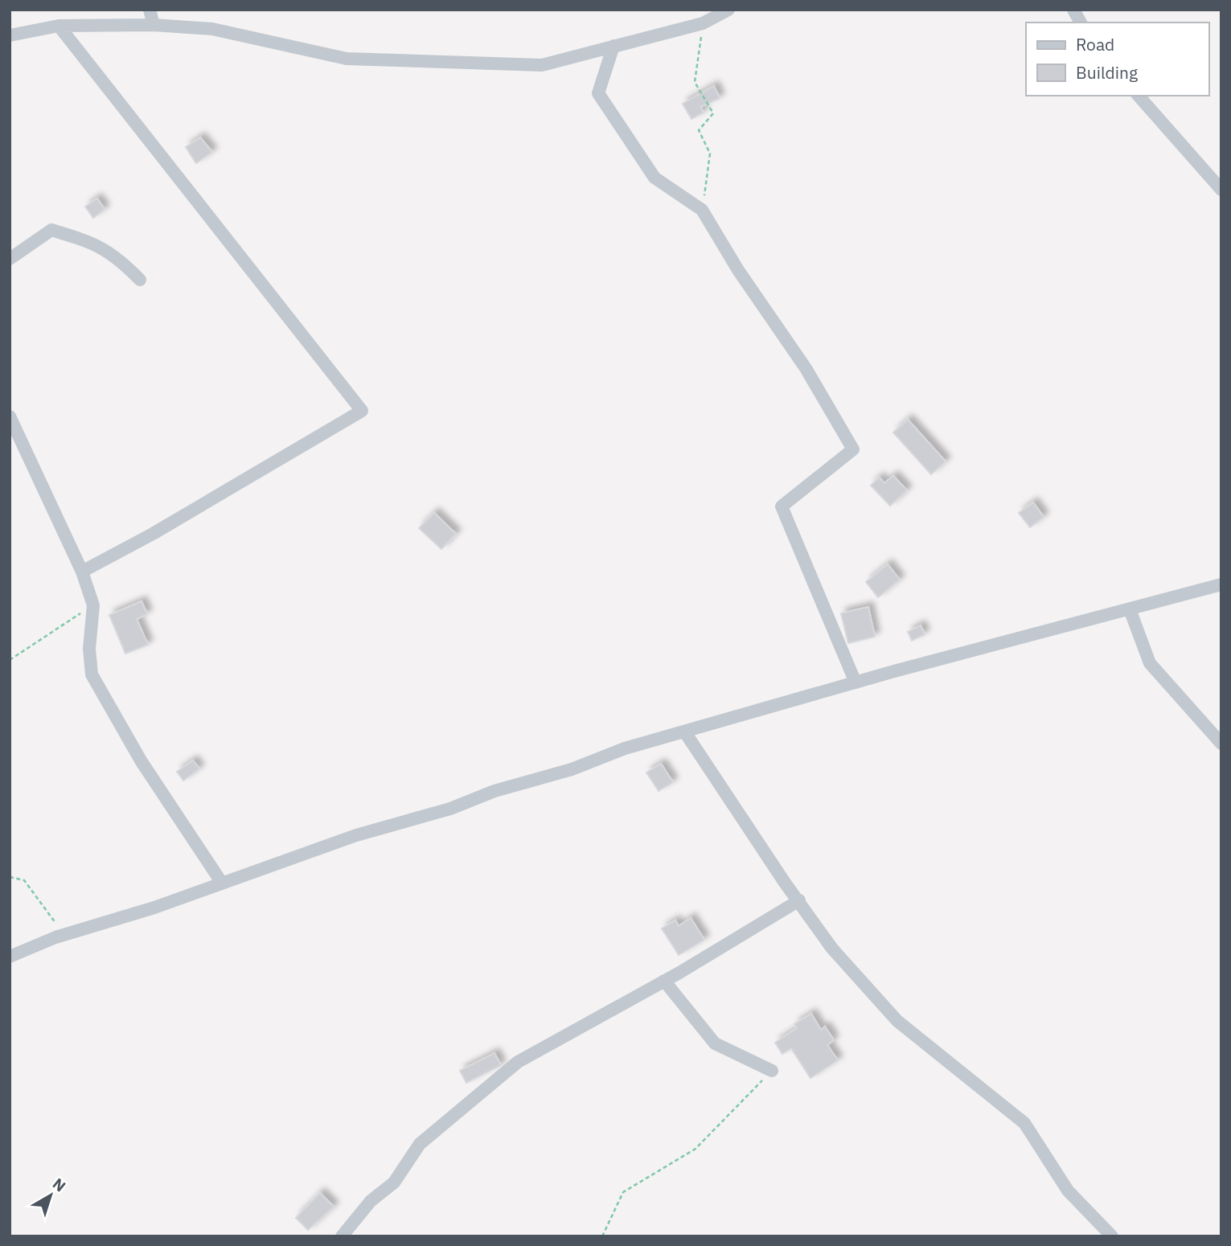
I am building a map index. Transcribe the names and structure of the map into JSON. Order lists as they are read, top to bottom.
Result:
{
  "legend": ["Road", "Building"],
  "north": "top right"
}
